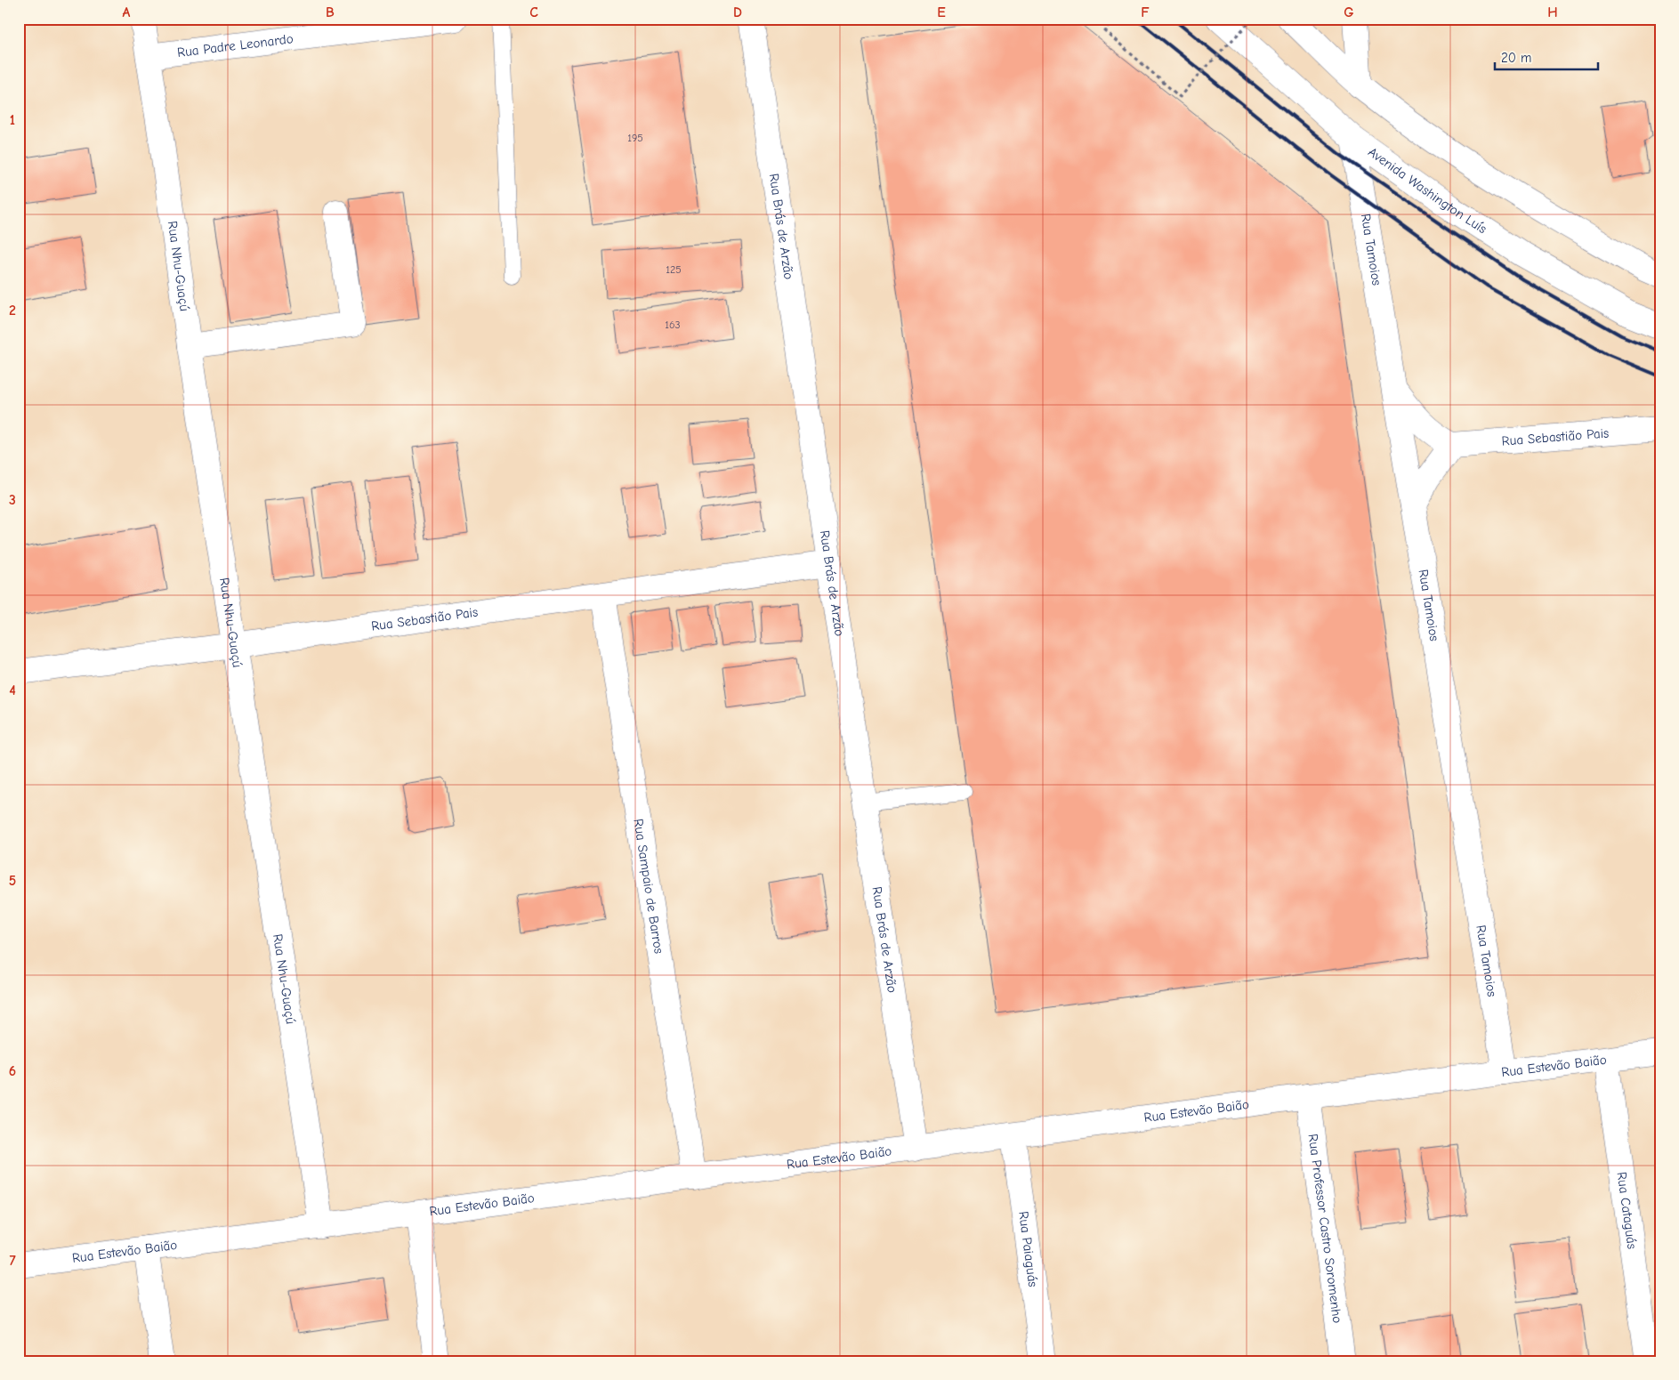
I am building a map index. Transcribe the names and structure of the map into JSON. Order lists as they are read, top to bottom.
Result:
{
  "streets": {
    "main road": [
      "Rua Padre Leonardo",
      "Avenida Washington Luís",
      "Rua Brás de Arzão",
      "Rua Tamoios",
      "Rua Nhu-Guaçú",
      "Rua Sebastião Pais",
      "Rua Sampaio de Barros",
      "Rua Estevão Baião",
      "Rua Cataguás",
      "Rua Professor Castro Soromenho",
      "Rua Paiaguás"
    ]
  },
  "crossings": [
    ["Rua Padre Leonardo", "Rua Nhu-Guaçú"],
    ["Avenida Washington Luís", "Rua Tamoios"],
    ["Rua Brás de Arzão", "Rua Sebastião Pais"],
    ["Rua Brás de Arzão", "Rua Estevão Baião"],
    ["Rua Tamoios", "Rua Estevão Baião"],
    ["Rua Nhu-Guaçú", "Rua Sebastião Pais"],
    ["Rua Nhu-Guaçú", "Rua Estevão Baião"],
    ["Rua Sebastião Pais", "Rua Sampaio de Barros"],
    ["Rua Sampaio de Barros", "Rua Estevão Baião"],
    ["Rua Estevão Baião", "Rua Cataguás"],
    ["Rua Estevão Baião", "Rua Professor Castro Soromenho"],
    ["Rua Estevão Baião", "Rua Paiaguás"]
  ],
  "house_numbers": ["195", "125", "163"],
  "scale_bar": "20 m",
  "grid": {
    "columns": [
      "A",
      "B",
      "C",
      "D",
      "E",
      "F",
      "G",
      "H"
    ],
    "rows": [
      "1",
      "2",
      "3",
      "4",
      "5",
      "6",
      "7"
    ]
  }
}
